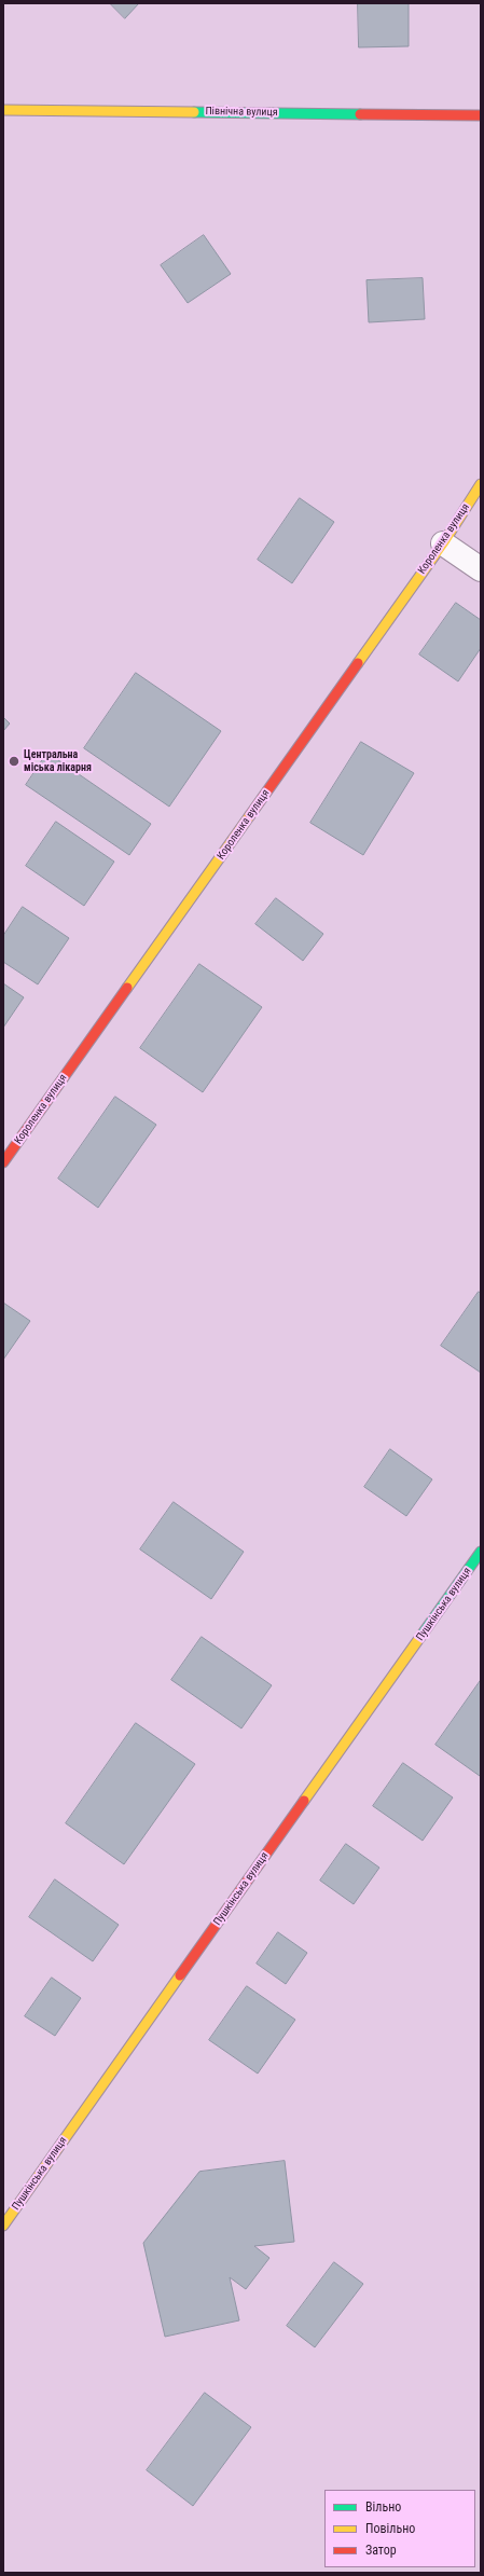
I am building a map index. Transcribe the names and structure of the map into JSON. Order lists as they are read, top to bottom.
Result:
{
  "streets": {
    "street": ["Північна вулиця", "Короленка вулиця", "Пушкінська вулиця"]
  },
  "places": ["Центральна міська лікарня"],
  "legend": ["Вільно", "Повільно", "Затор"]
}
